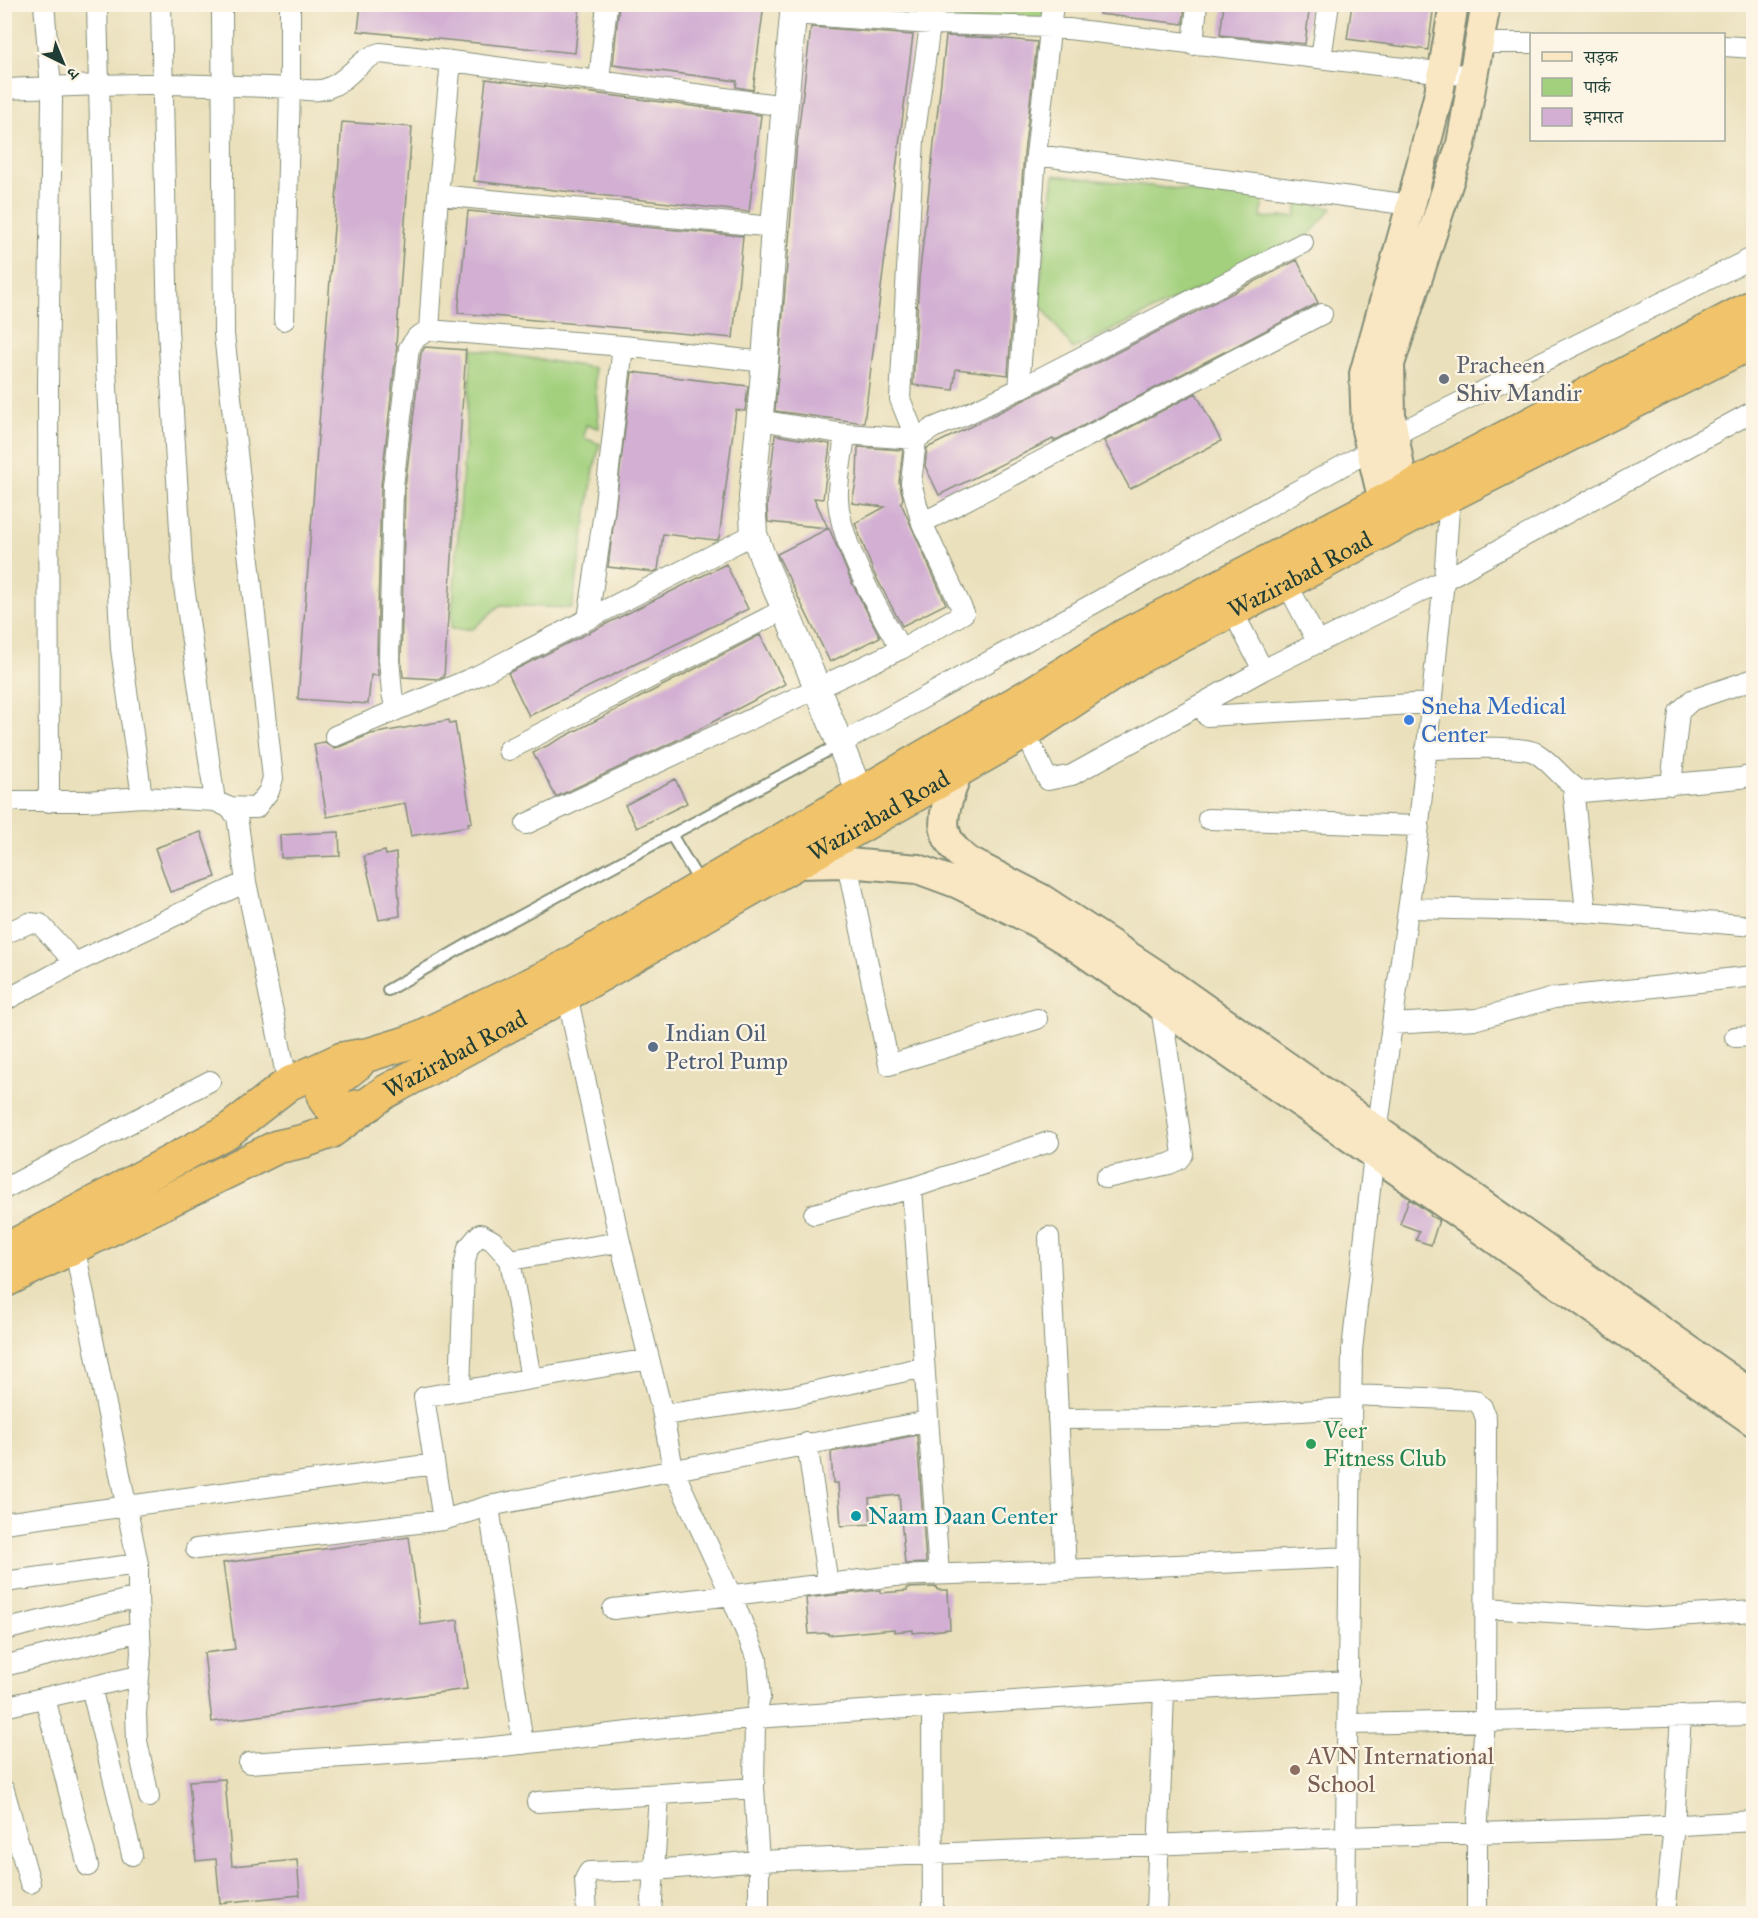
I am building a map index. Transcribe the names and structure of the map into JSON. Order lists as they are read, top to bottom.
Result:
{
  "streets": {
    "highway": ["Wazirabad Road"]
  },
  "places": [
    "Pracheen Shiv Mandir",
    "Sneha Medical Center",
    "Indian Oil Petrol Pump",
    "Veer Fitness Club",
    "Naam Daan Center",
    "AVN International School"
  ],
  "legend": ["सड़क", "पार्क", "इमारत"],
  "north": "bottom right"
}
